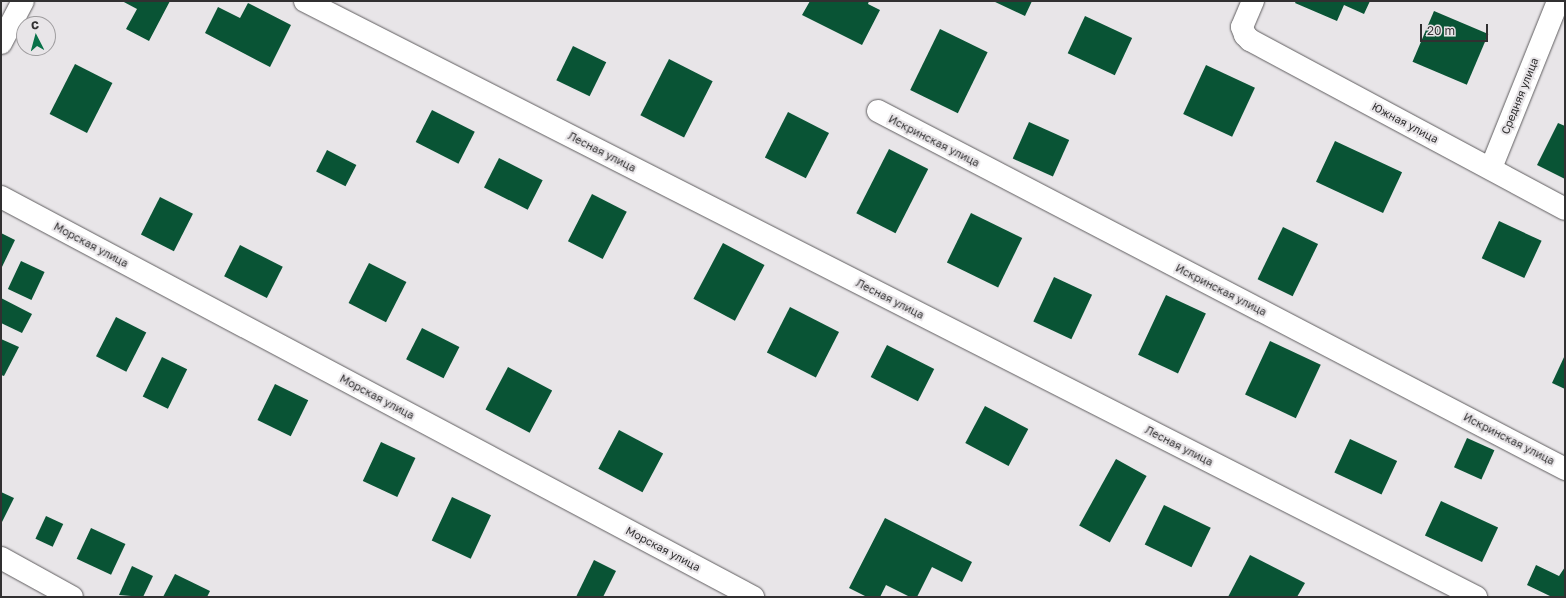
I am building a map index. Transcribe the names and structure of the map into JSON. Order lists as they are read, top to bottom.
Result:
{
  "streets": {
    "street": [
      "Средняя улица",
      "Южная улица",
      "Искринская улица",
      "Лесная улица",
      "Морская улица"
    ]
  },
  "crossings": [
    ["Средняя улица", "Южная улица"]
  ],
  "scale_bar": "20 m",
  "north": "top"
}
